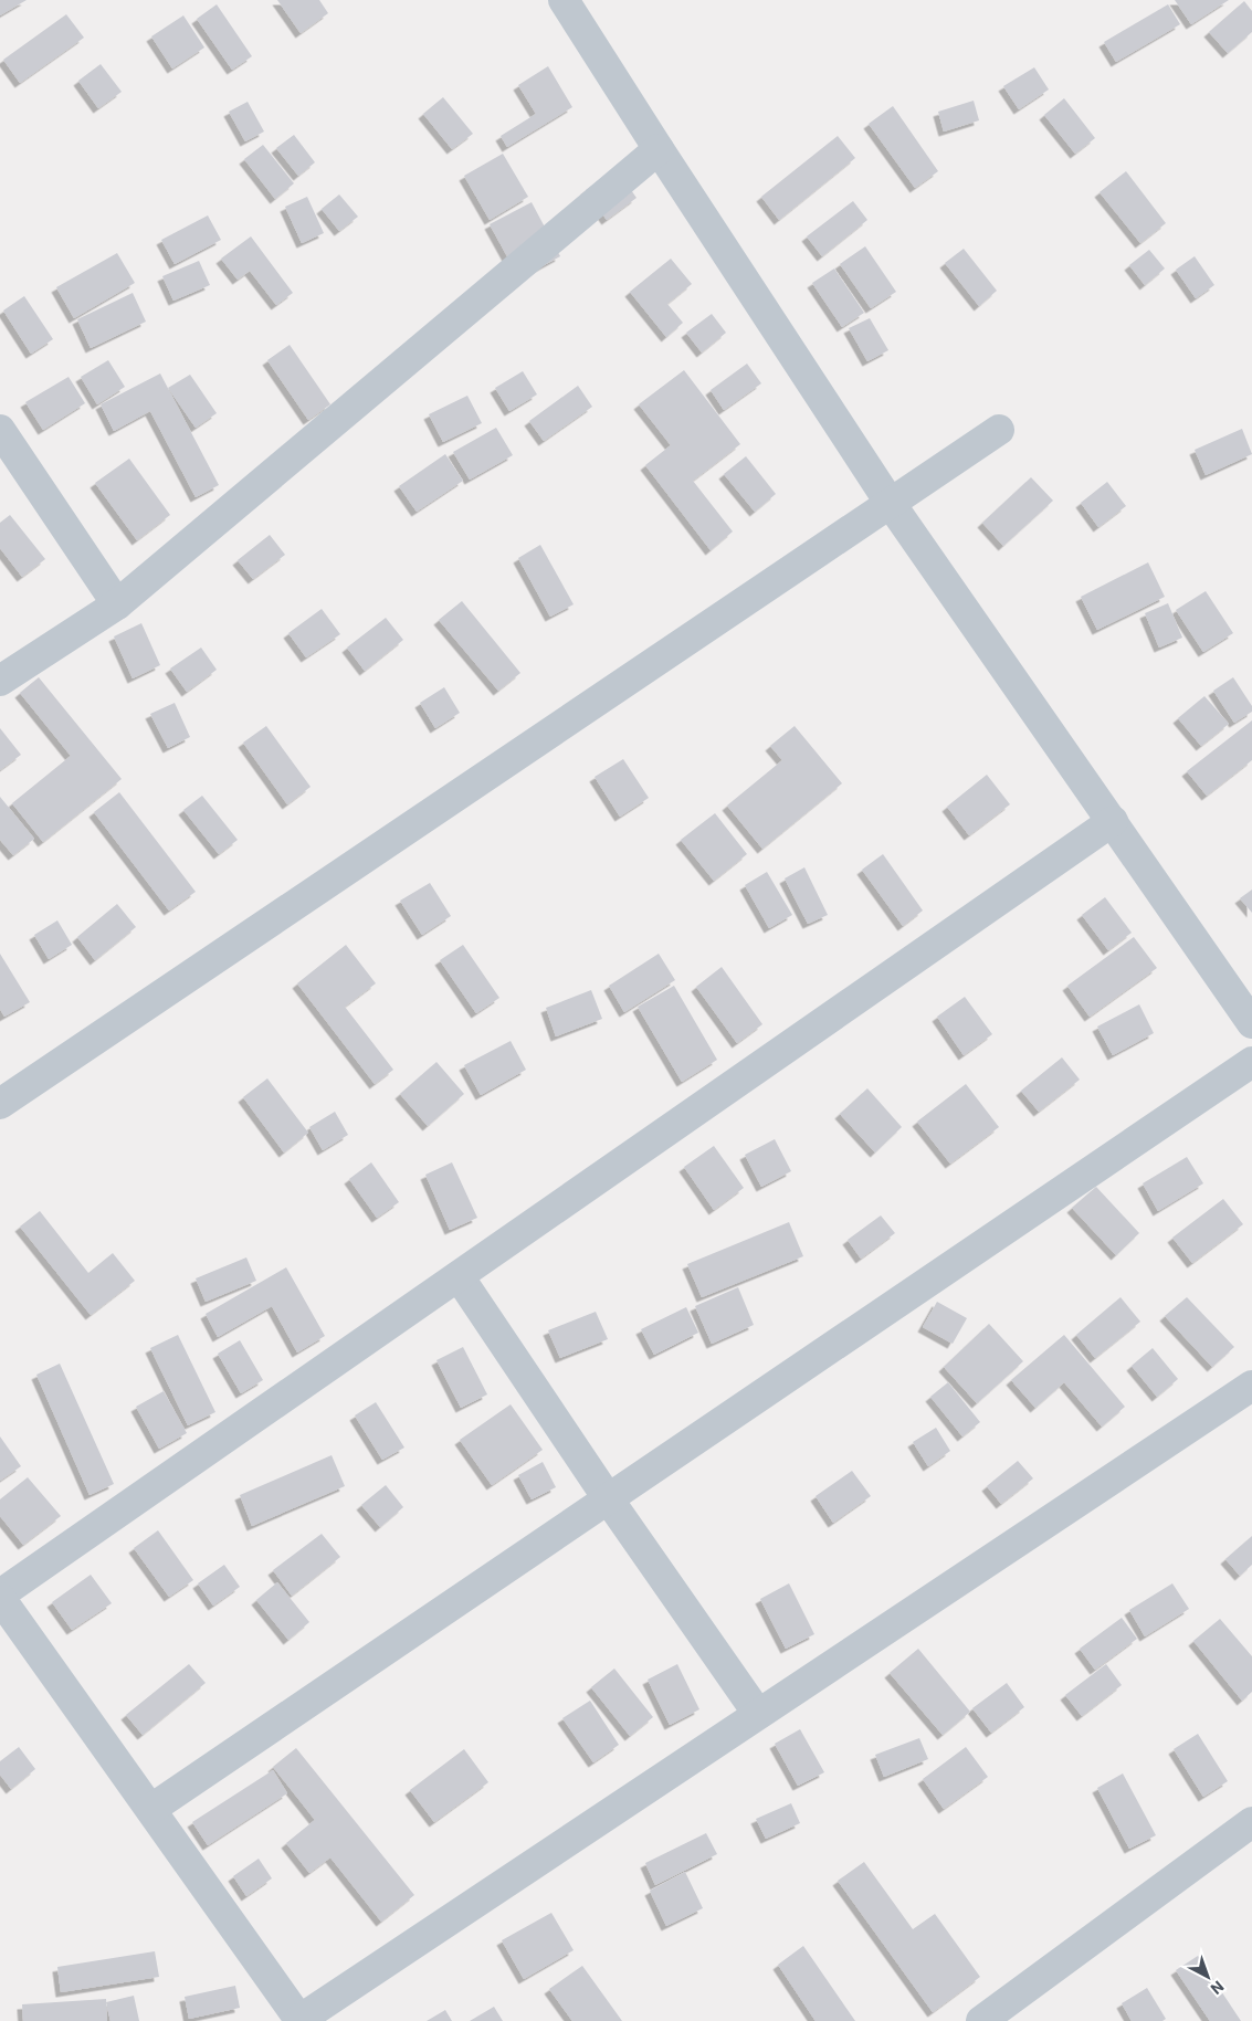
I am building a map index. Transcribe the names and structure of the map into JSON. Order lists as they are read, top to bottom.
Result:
{
  "north": "bottom right"
}
